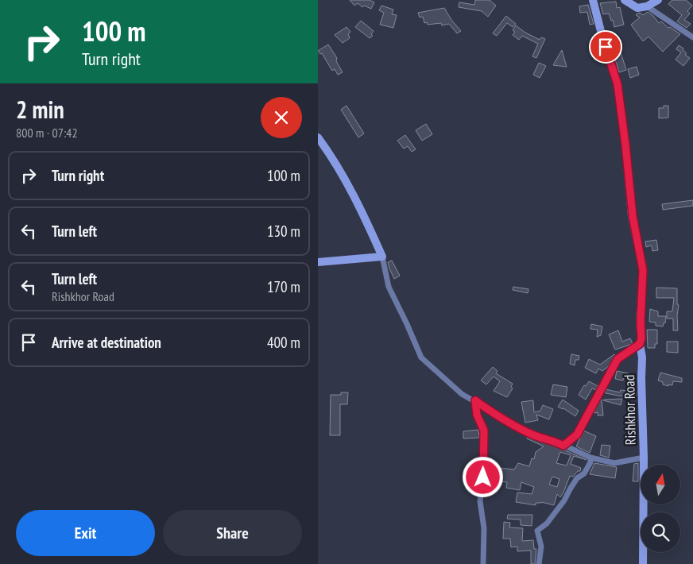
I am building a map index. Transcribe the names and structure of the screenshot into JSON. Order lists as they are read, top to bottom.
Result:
{
  "streets": {
    "street": ["Rishkhor Road"]
  },
  "north": "top",
  "page": {
    "turn": ["100 m", "Turn right"],
    "heading": ["2 min", "800 m · 07:42"],
    "list": [
      {
        "name": "Turn right",
        "value": "100 m"
      },
      {
        "name": "Turn left",
        "value": "130 m"
      },
      {
        "name": "Turn left",
        "note": "Rishkhor Road",
        "value": "170 m"
      },
      {
        "name": "Arrive at destination",
        "value": "400 m"
      }
    ],
    "buttons": ["Exit", "Share"]
  }
}
